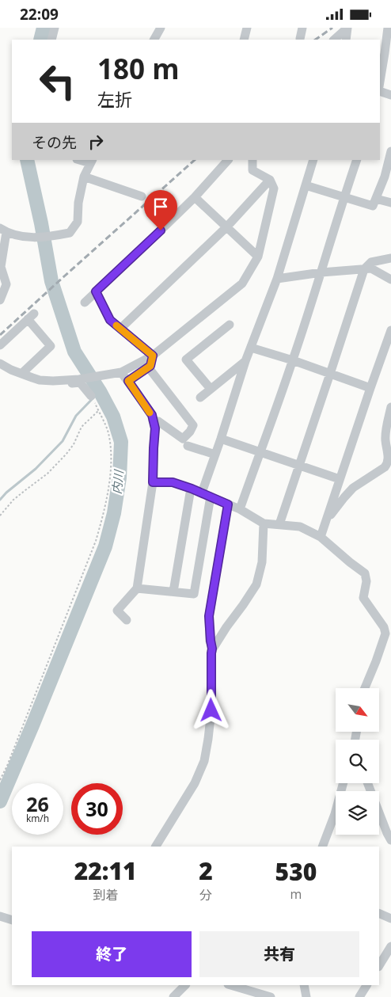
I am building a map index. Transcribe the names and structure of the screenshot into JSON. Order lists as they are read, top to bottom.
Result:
{
  "water": ["内川"],
  "north": "bottom right",
  "page": {
    "status": "22:09",
    "turn": ["180 m", "左折"],
    "then": "その先",
    "speed": "26 km/h",
    "limit": "30",
    "eta": [
      "22:11",
      "到着",
      "2",
      "分",
      "530",
      "m"
    ],
    "buttons": ["終了", "共有"]
  }
}
